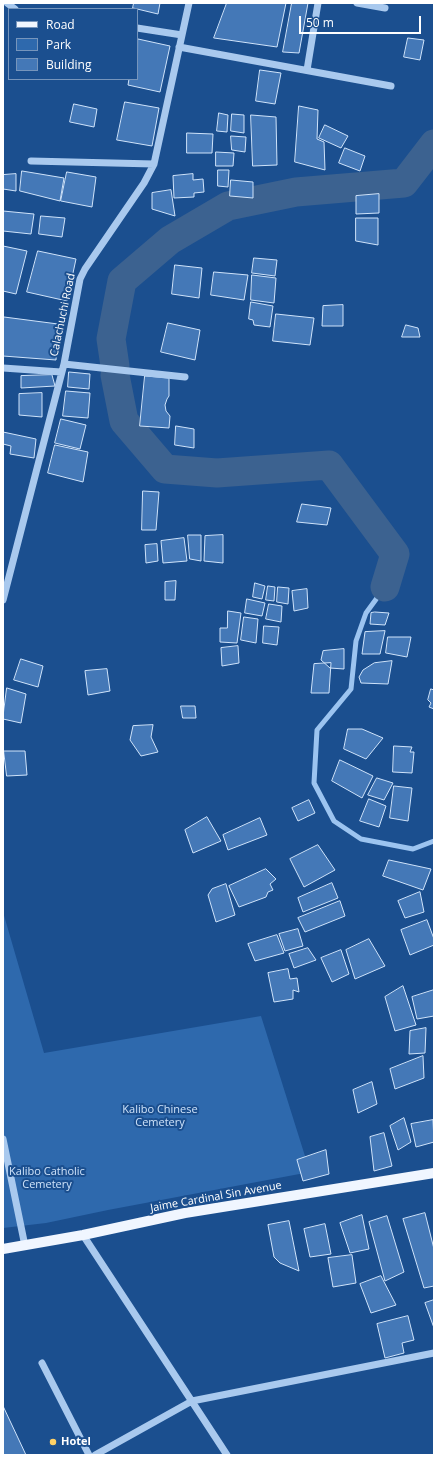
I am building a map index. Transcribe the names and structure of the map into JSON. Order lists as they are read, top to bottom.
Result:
{
  "streets": {
    "main road": ["Jaime Cardinal Sin Avenue"],
    "street": ["Calachuchi Road"]
  },
  "parks": ["Kalibo Chinese Cemetery", "Kalibo Catholic Cemetery"],
  "places": ["Hotel"],
  "legend": ["Road", "Park", "Building"],
  "scale_bar": "50 m"
}
